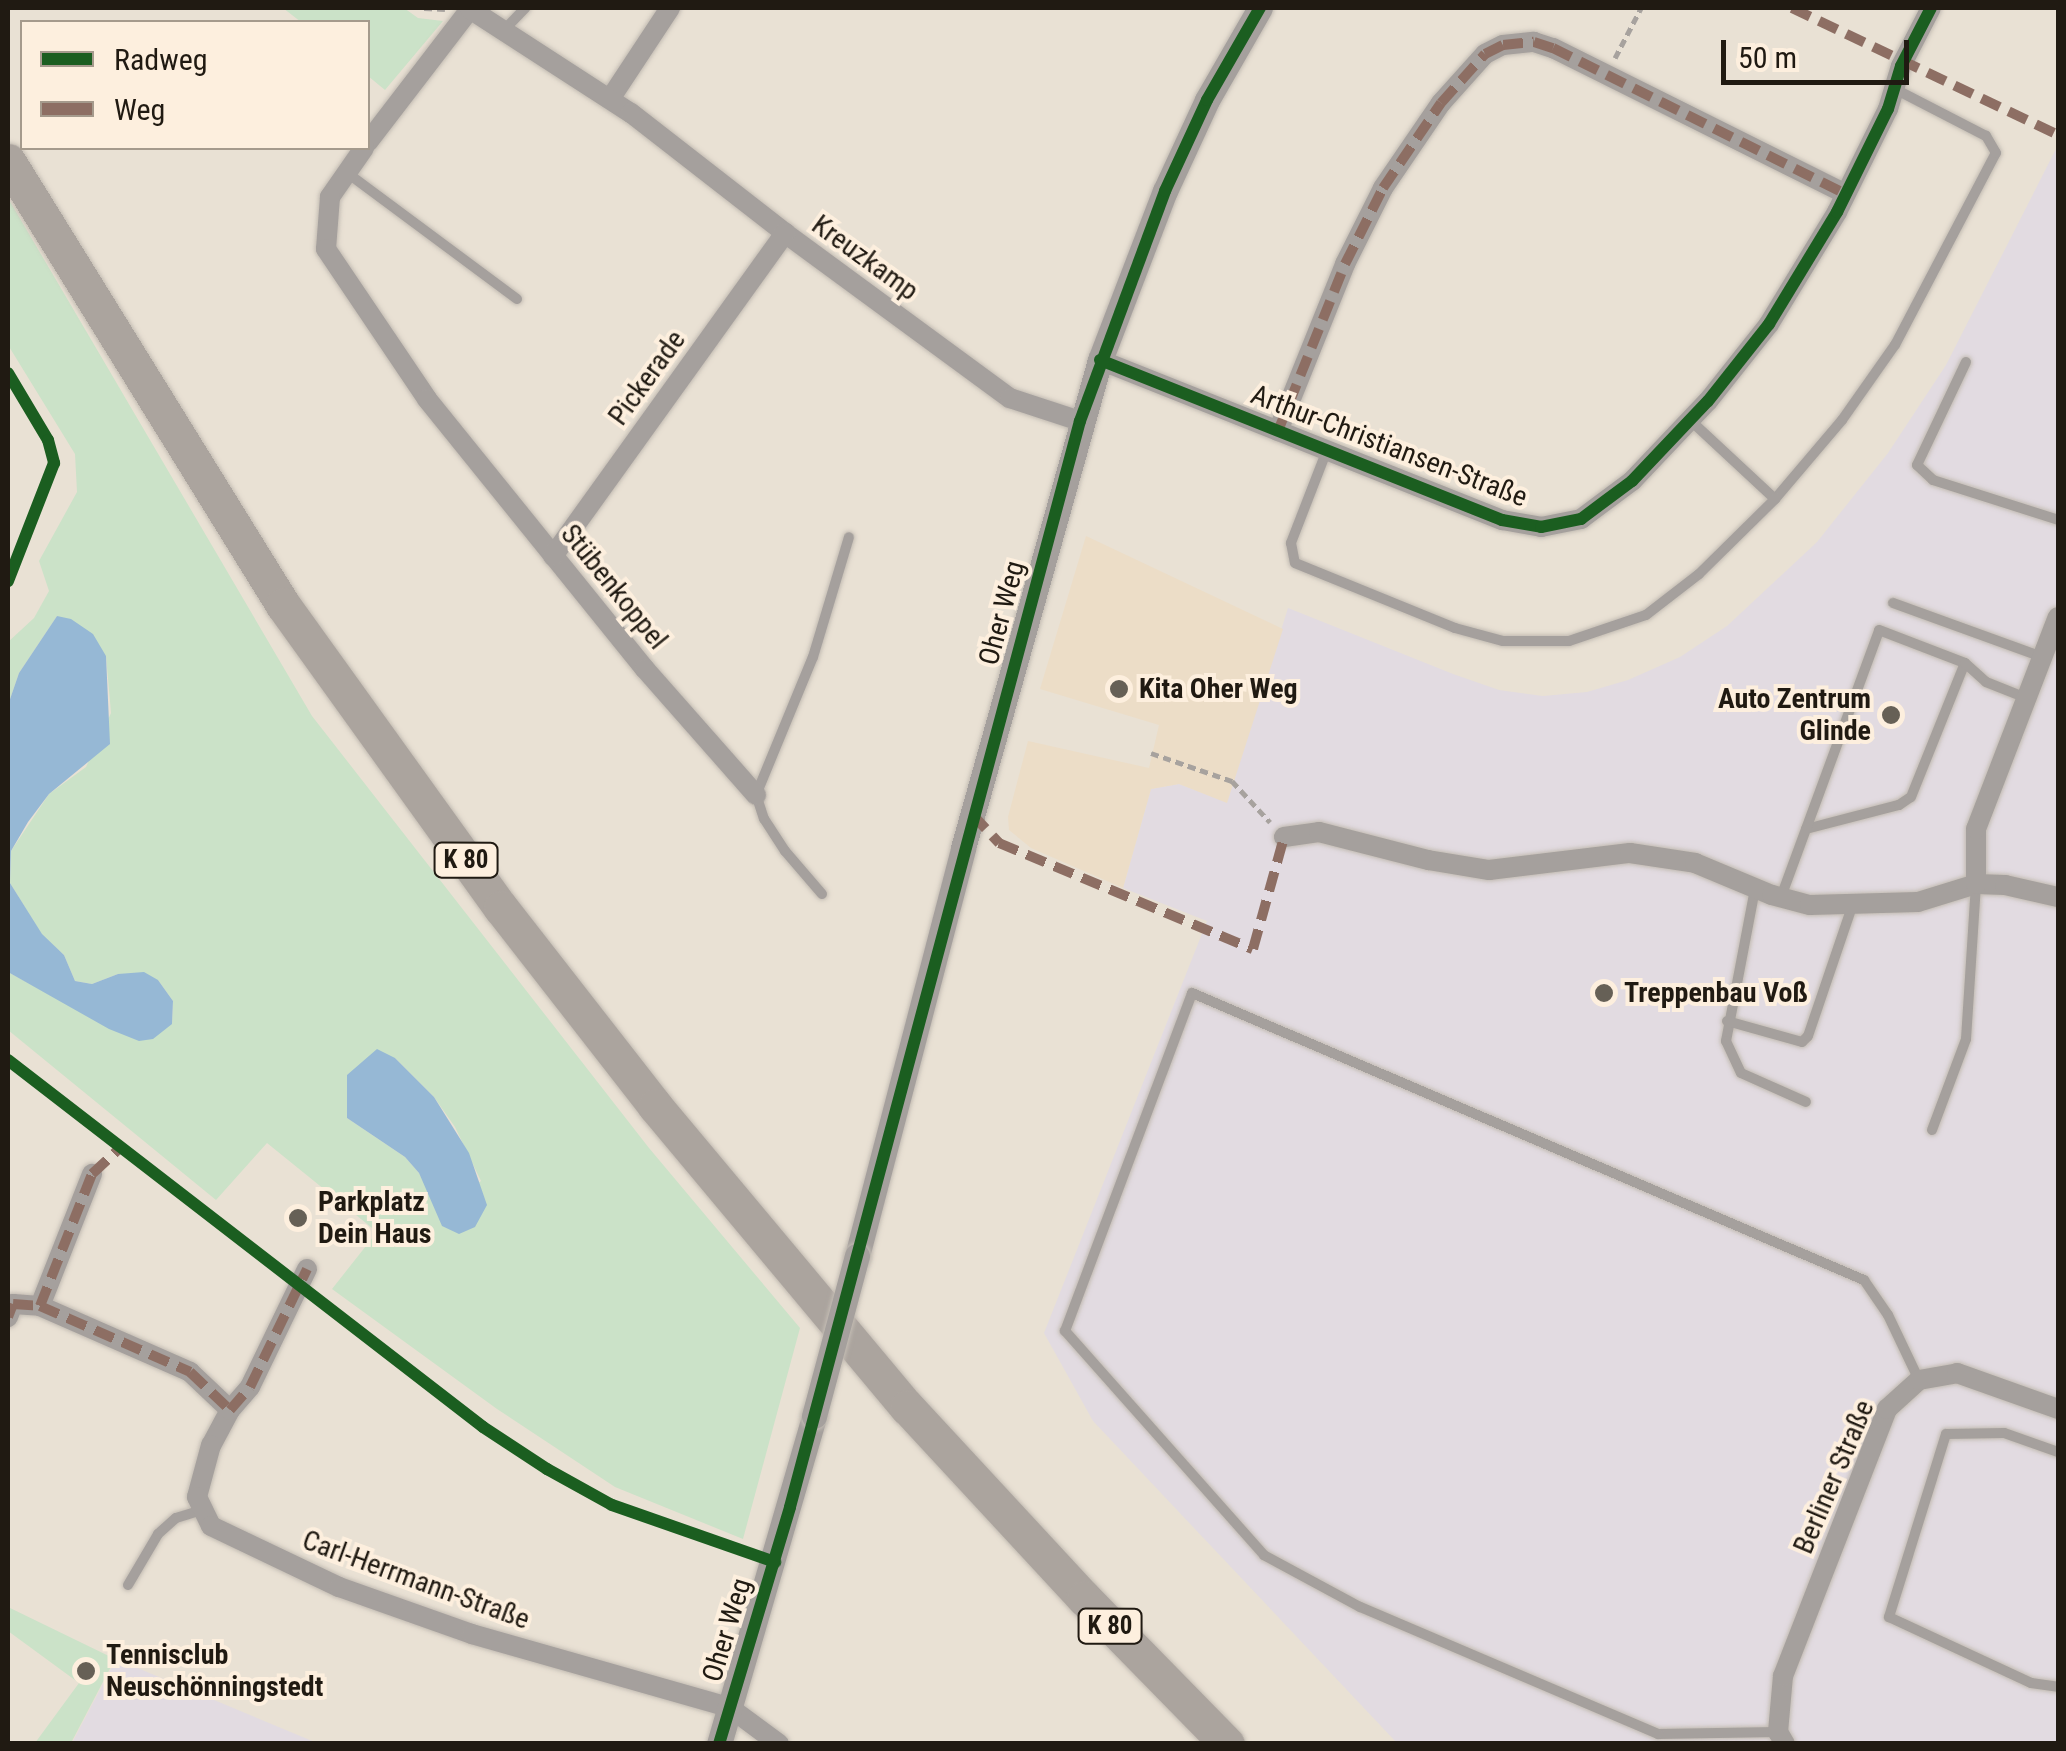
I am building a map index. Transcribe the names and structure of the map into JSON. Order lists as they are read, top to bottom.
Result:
{
  "streets": {
    "highway": ["K 80"],
    "street": [
      "Kreuzkamp",
      "Pickerade",
      "Arthur-Christiansen-Straße",
      "Stübenkoppel",
      "Oher Weg",
      "Berliner Straße",
      "Carl-Herrmann-Straße"
    ]
  },
  "crossings": [
    ["Kreuzkamp", "Pickerade"],
    ["Kreuzkamp", "Stübenkoppel"],
    ["Kreuzkamp", "Oher Weg"],
    ["Pickerade", "Stübenkoppel"],
    ["Arthur-Christiansen-Straße", "Oher Weg"],
    ["Oher Weg", "Carl-Herrmann-Straße"]
  ],
  "places": [
    "Kita Oher Weg",
    "Auto Zentrum Glinde",
    "Treppenbau Voß",
    "Parkplatz Dein Haus",
    "Tennisclub Neuschönningstedt"
  ],
  "legend": ["Radweg", "Weg"],
  "scale_bar": "50 m"
}
